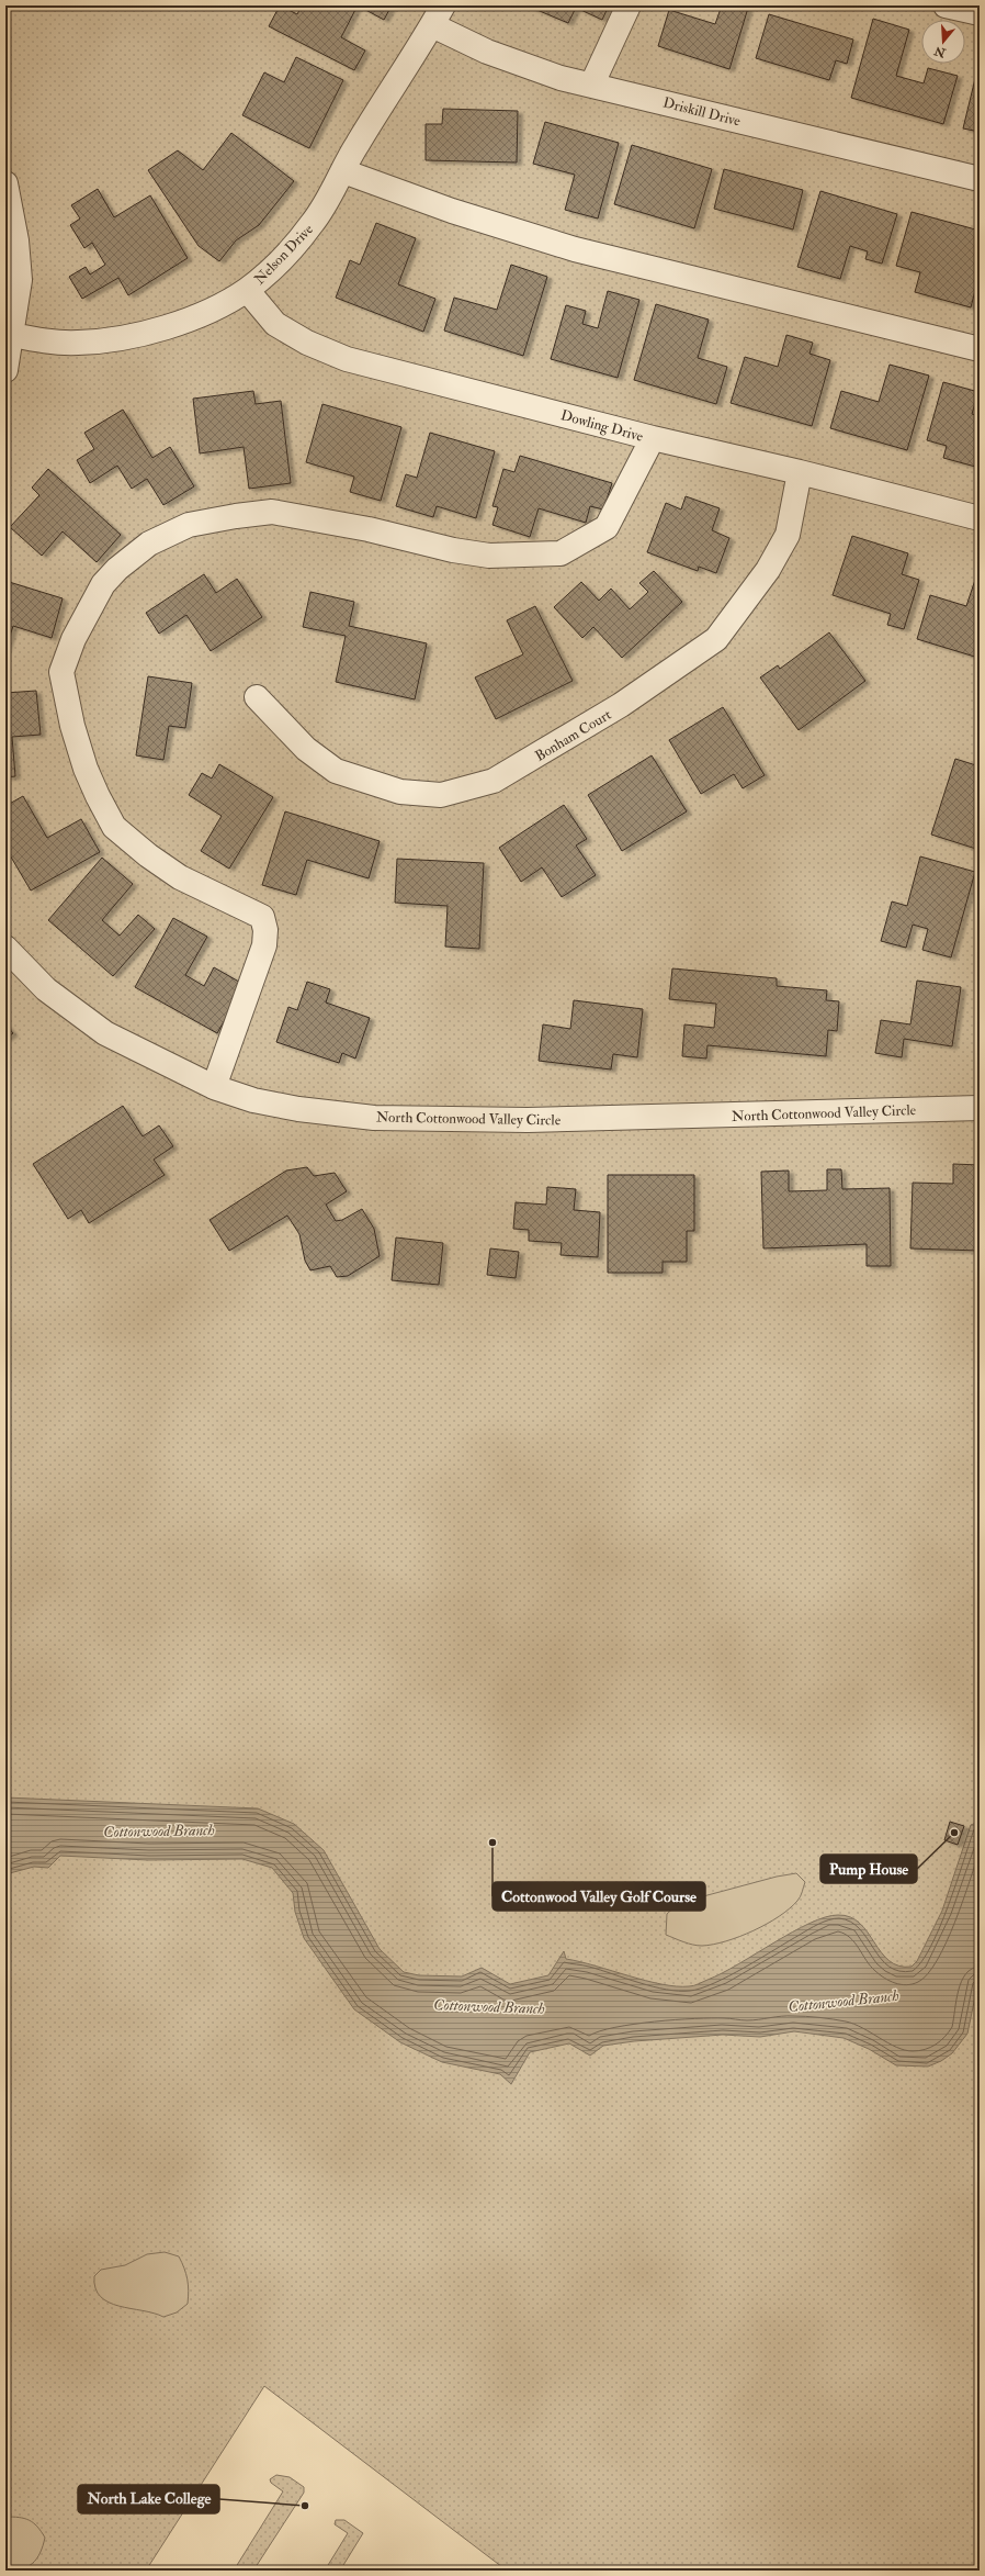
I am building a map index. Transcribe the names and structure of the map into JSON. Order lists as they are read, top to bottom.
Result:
{
  "streets": {
    "street": [
      "Driskill Drive",
      "Nelson Drive",
      "Dowling Drive",
      "Bonham Court",
      "North Cottonwood Valley Circle"
    ]
  },
  "crossings": [
    ["Driskill Drive", "Nelson Drive"],
    ["Nelson Drive", "Dowling Drive"],
    ["Dowling Drive", "Bonham Court"]
  ],
  "water": ["Cottonwood Branch"],
  "places": ["Pump House", "Cottonwood Valley Golf Course", "North Lake College"],
  "north": "bottom"
}
